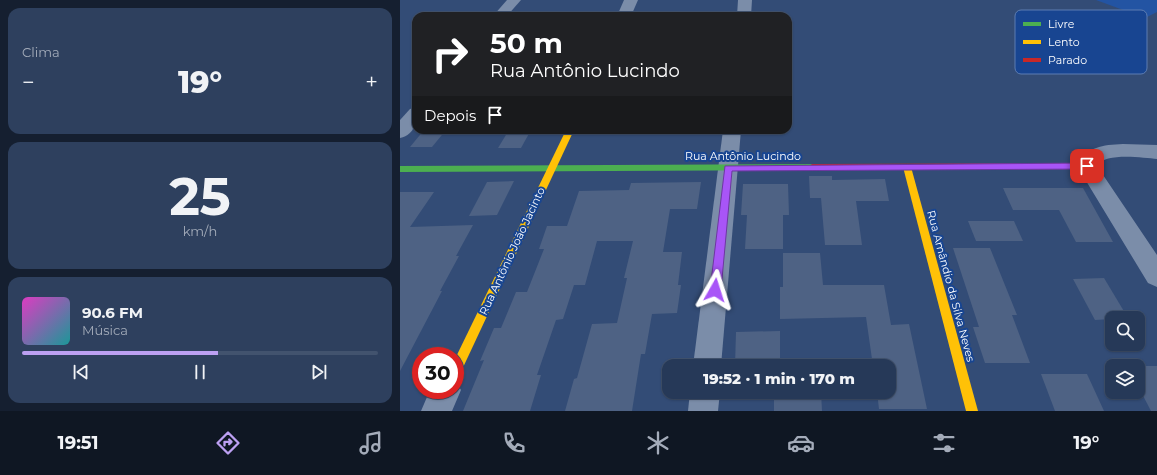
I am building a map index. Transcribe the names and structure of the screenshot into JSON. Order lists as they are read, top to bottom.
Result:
{
  "streets": {
    "street": ["Rua Antônio Lucindo", "Rua Antônio João Jacinto", "Rua Amândio da Silva Neves"]
  },
  "crossings": [
    ["Rua Antônio Lucindo", "Rua Antônio João Jacinto"],
    ["Rua Antônio Lucindo", "Rua Amândio da Silva Neves"]
  ],
  "legend": ["Livre", "Lento", "Parado"],
  "page": {
    "tile": [
      "Clima",
      ["25", "km/h"]
    ],
    "turn": ["50 m", "Rua Antônio Lucindo"],
    "heat": ["−", "19°", "+"],
    "then": "Depois",
    "song": ["90.6 FM", "Música"],
    "limit": "30",
    "trip": "19:52 · 1 min · 170 m",
    "tabs": ["19:51", "19°"]
  }
}
